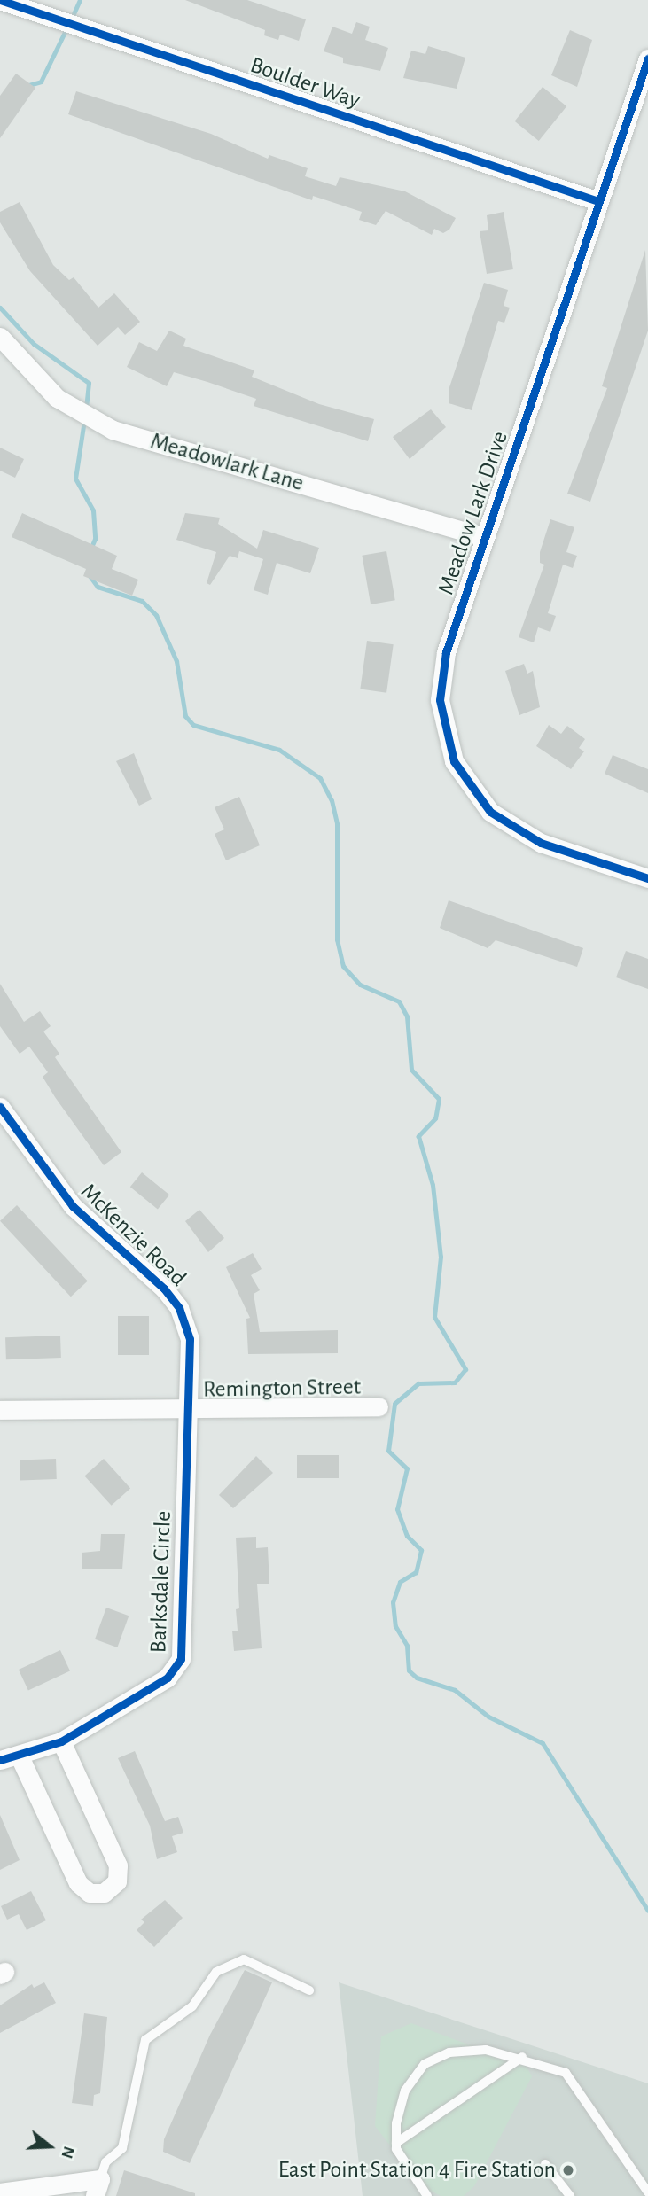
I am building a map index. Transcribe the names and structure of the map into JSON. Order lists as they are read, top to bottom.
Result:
{
  "streets": {
    "street": [
      "Boulder Way",
      "Meadowlark Lane",
      "Meadow Lark Drive",
      "McKenzie Road",
      "Remington Street",
      "Barksdale Circle"
    ]
  },
  "crossings": [
    ["Boulder Way", "Meadow Lark Drive"],
    ["Meadowlark Lane", "Meadow Lark Drive"],
    ["McKenzie Road", "Remington Street"],
    ["McKenzie Road", "Barksdale Circle"],
    ["Remington Street", "Barksdale Circle"]
  ],
  "places": ["East Point Station 4 Fire Station"],
  "north": "right"
}
